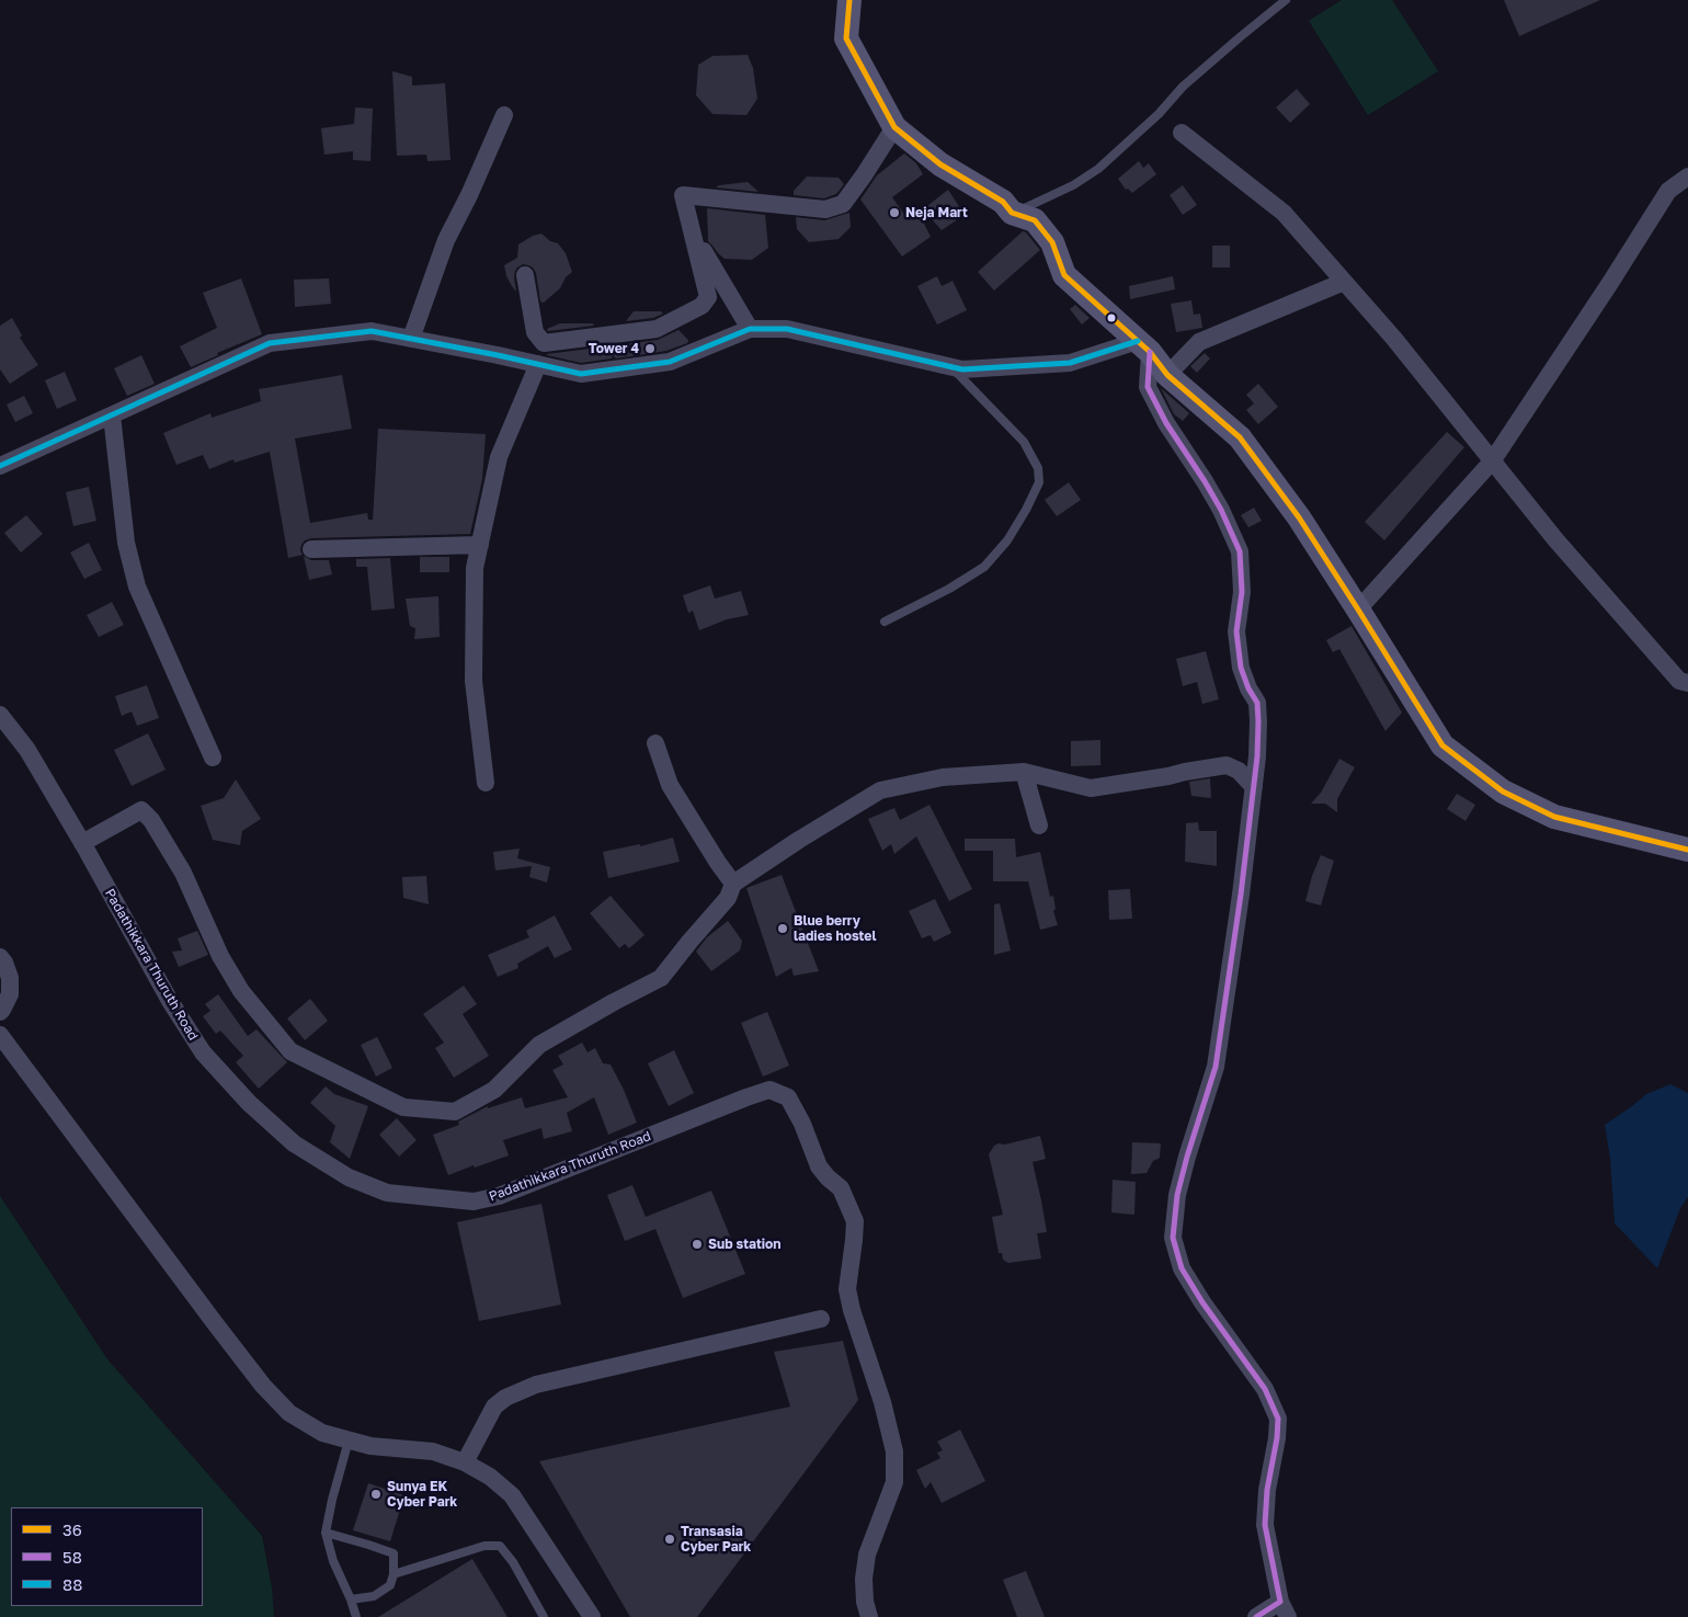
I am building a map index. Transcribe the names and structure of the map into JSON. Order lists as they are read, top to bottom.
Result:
{
  "streets": {
    "street": ["Padathikkara Thuruth Road"]
  },
  "places": [
    "Neja Mart",
    "Tower 4",
    "Blue berry ladies hostel",
    "Sub station",
    "Sunya EK Cyber Park",
    "Transasia Cyber Park"
  ],
  "lines": ["transit line 36", "transit line 88", "transit line 58"],
  "legend": ["36", "58", "88"]
}
